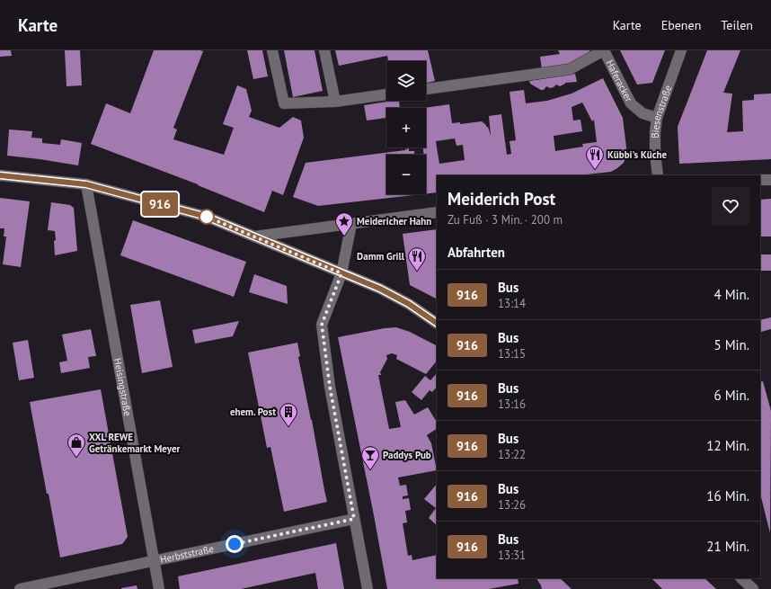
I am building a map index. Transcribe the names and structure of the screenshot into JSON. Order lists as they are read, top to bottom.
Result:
{
  "streets": {
    "street": [
      "Haferacker",
      "Biesenstraße",
      "Heisingstraße",
      "Herbststraße"
    ]
  },
  "crossings": [
    ["Haferacker", "Biesenstraße"],
    ["Heisingstraße", "Herbststraße"]
  ],
  "places": {
    "restaurant": ["Kübbi's Küche", "Damm Grill"],
    "place": ["Meidericher Hahn"],
    "building": ["ehem. Post"],
    "shop": ["XXL REWE Getränkemarkt Meyer"],
    "bar": ["Paddys Pub"]
  },
  "lines": ["bus line 916"],
  "page": {
    "header": "Karte",
    "nav": ["Karte", "Ebenen", "Teilen"],
    "on_map": "916",
    "map_buttons": ["+", "−"],
    "heading": [
      ["Meiderich Post", "Zu Fuß · 3 Min. · 200 m"],
      "Abfahrten"
    ],
    "list": [
      {
        "mark": "916",
        "name": "Bus",
        "note": "13:14",
        "value": "4 Min."
      },
      {
        "mark": "916",
        "name": "Bus",
        "note": "13:15",
        "value": "5 Min."
      },
      {
        "mark": "916",
        "name": "Bus",
        "note": "13:16",
        "value": "6 Min."
      },
      {
        "mark": "916",
        "name": "Bus",
        "note": "13:22",
        "value": "12 Min."
      },
      {
        "mark": "916",
        "name": "Bus",
        "note": "13:26",
        "value": "16 Min."
      },
      {
        "mark": "916",
        "name": "Bus",
        "note": "13:31",
        "value": "21 Min."
      }
    ]
  }
}
